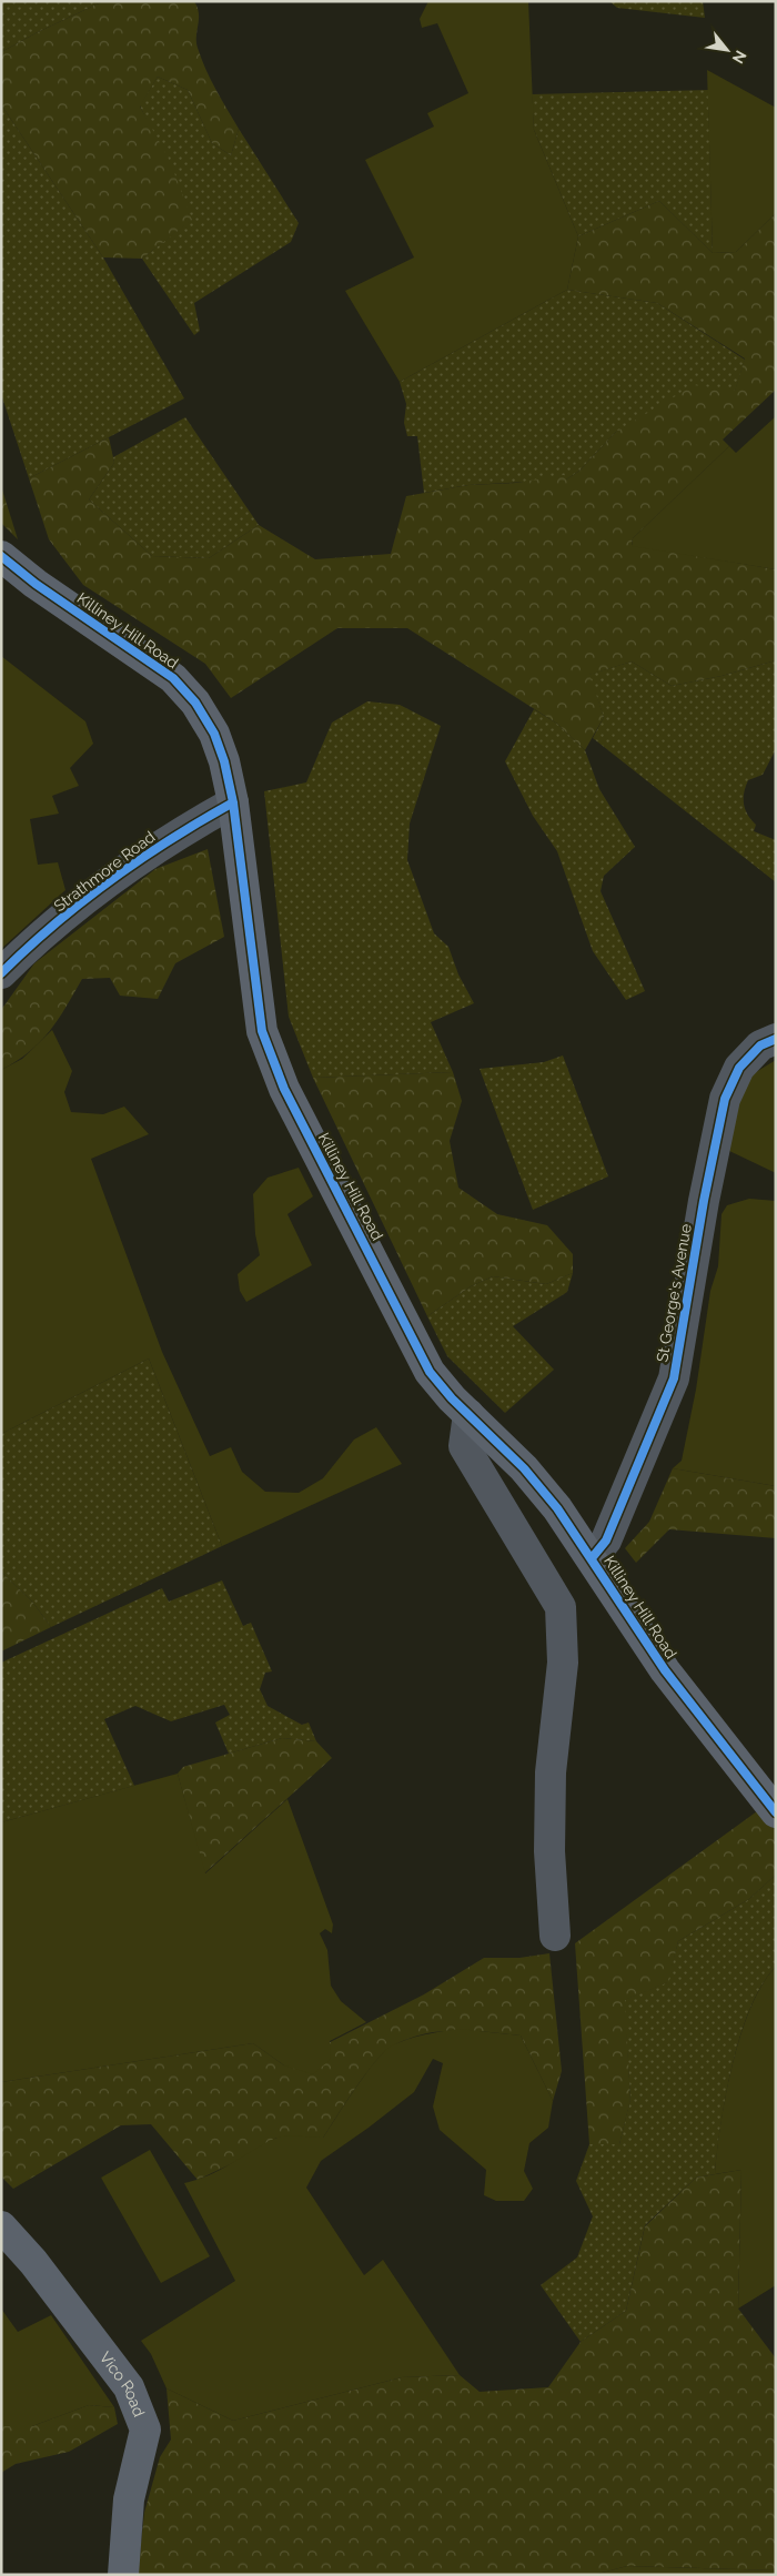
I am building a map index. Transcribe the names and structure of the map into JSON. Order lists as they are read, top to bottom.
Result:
{
  "streets": {
    "main road": ["Killiney Hill Road", "Vico Road"],
    "street": ["Strathmore Road", "St George's Avenue"]
  },
  "crossings": [
    ["Killiney Hill Road", "Strathmore Road"],
    ["Killiney Hill Road", "St George's Avenue"]
  ],
  "north": "bottom right"
}
